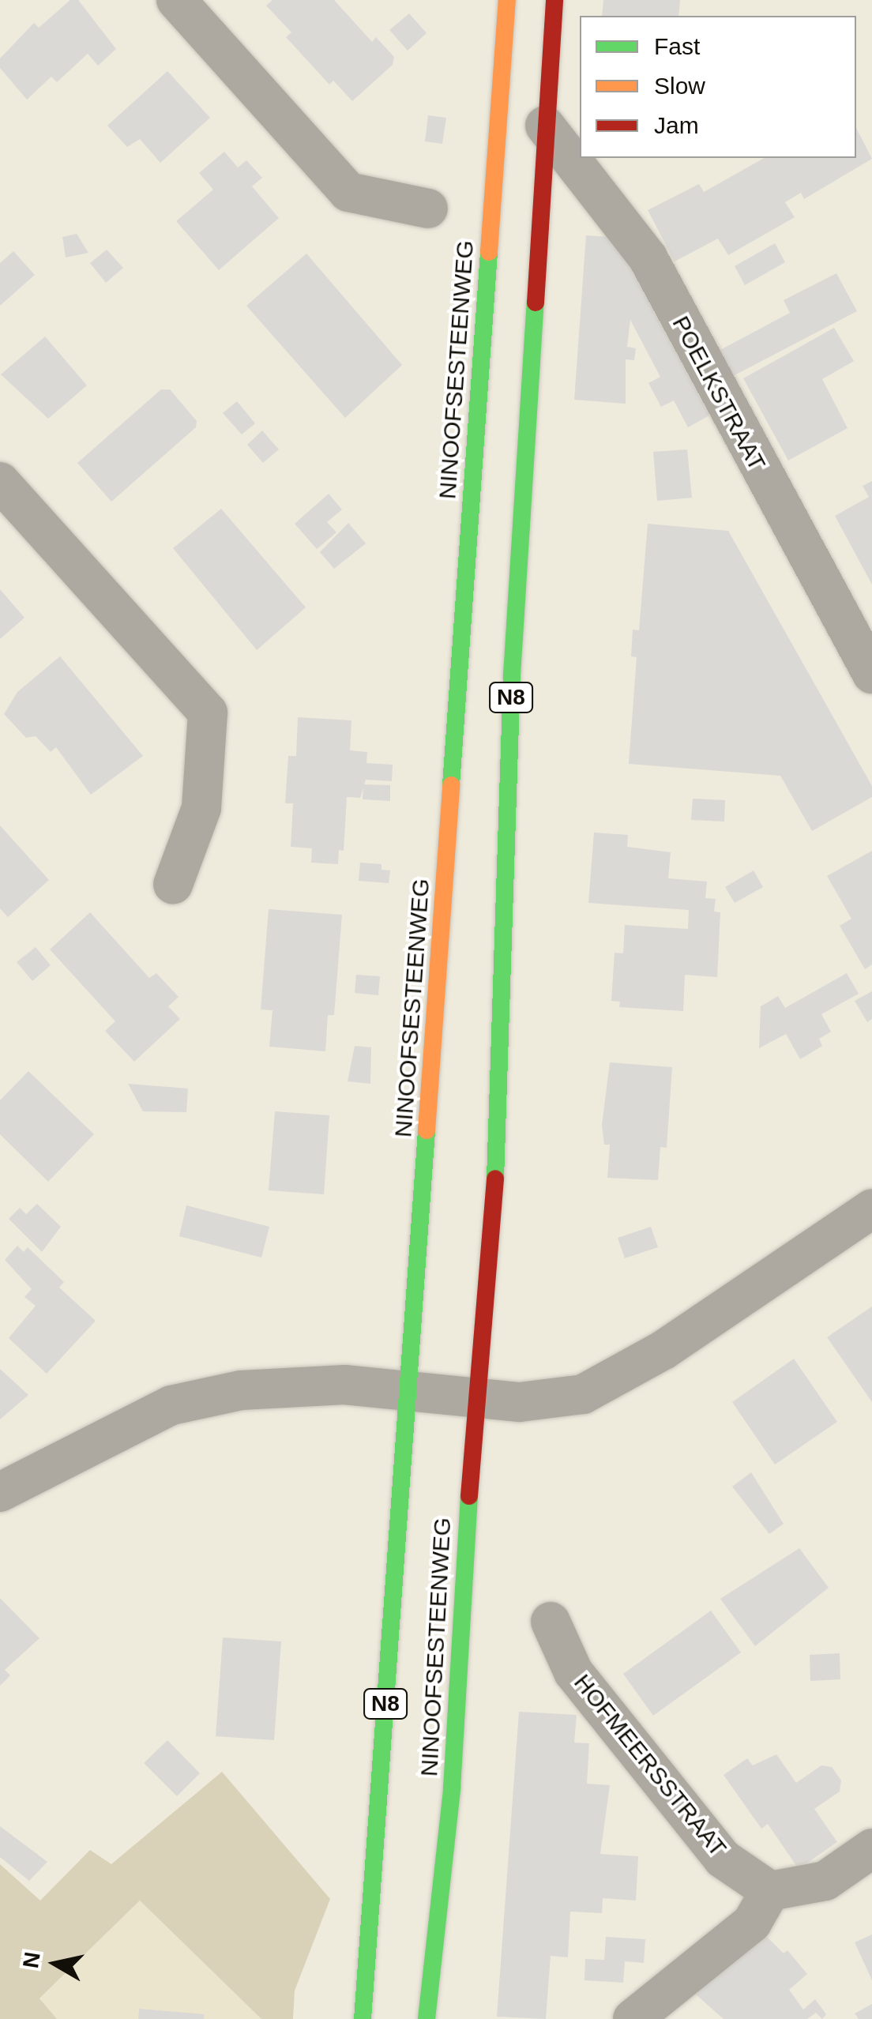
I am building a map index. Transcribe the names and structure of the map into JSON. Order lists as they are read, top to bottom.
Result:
{
  "streets": {
    "main road": ["NINOOFSESTEENWEG", "N8"],
    "street": ["POELKSTRAAT", "HOFMEERSSTRAAT"]
  },
  "crossings": [
    ["NINOOFSESTEENWEG", "POELKSTRAAT"]
  ],
  "legend": ["Fast", "Slow", "Jam"],
  "north": "left"
}
